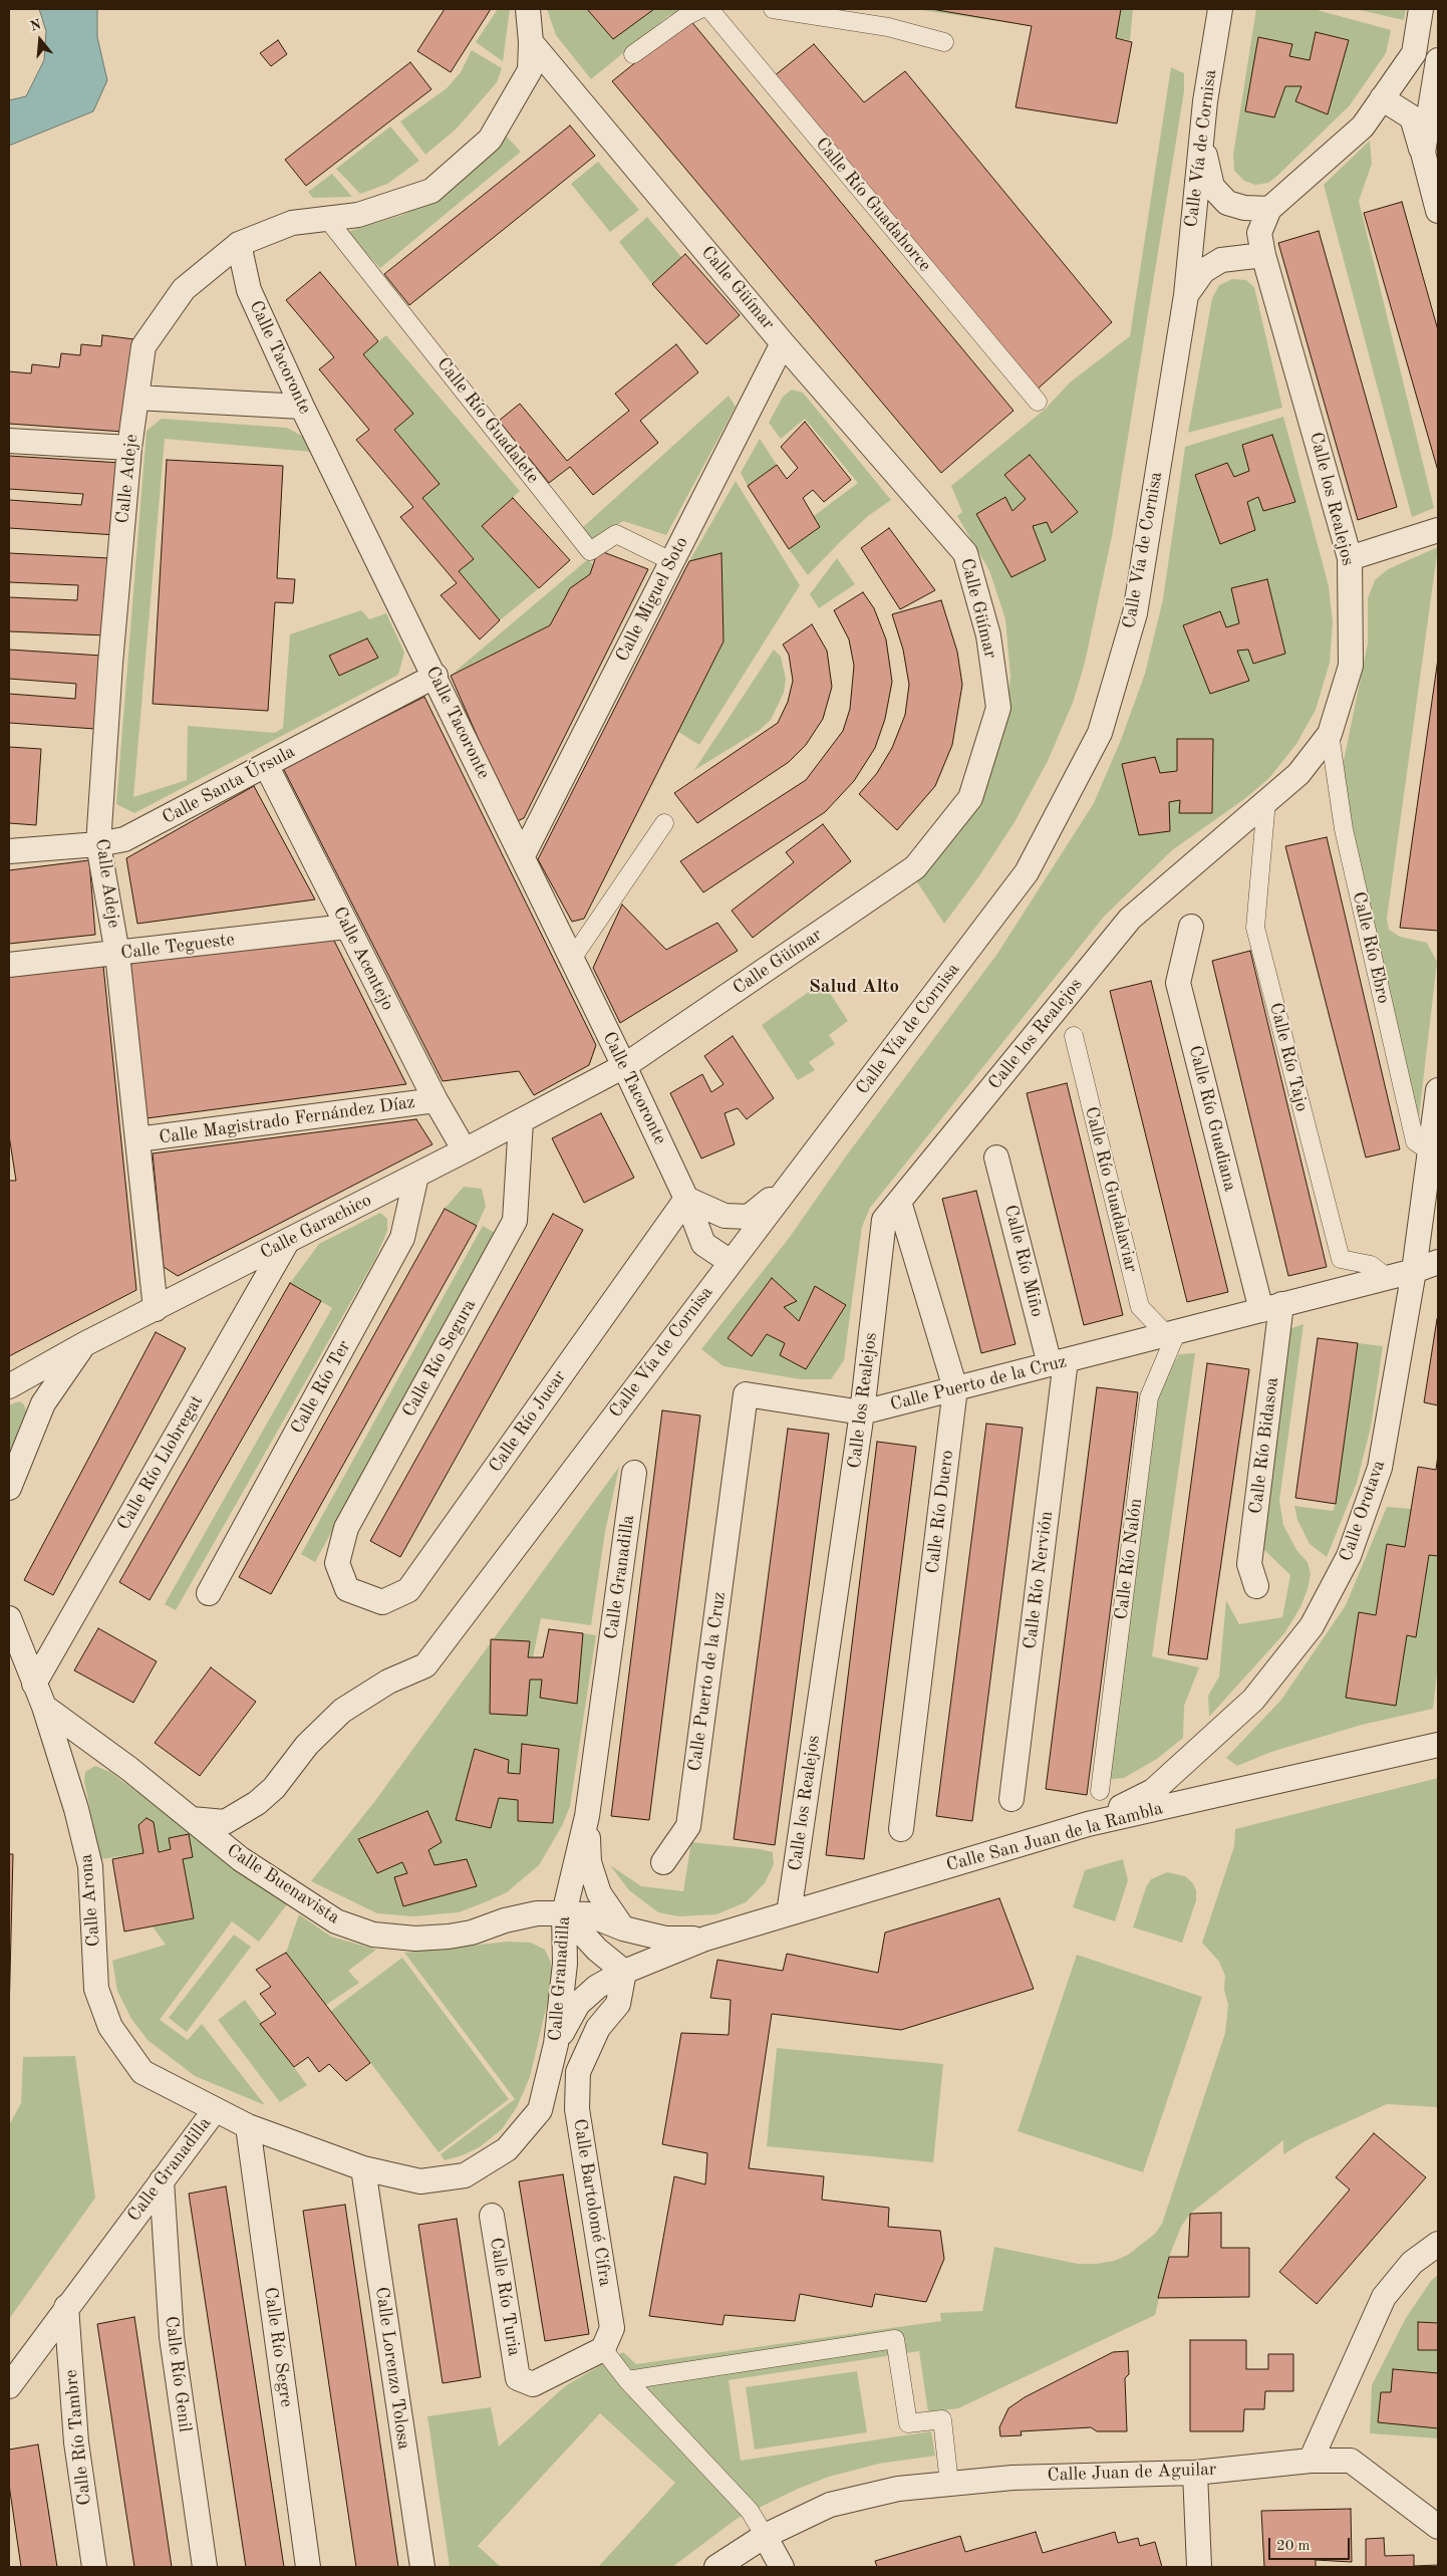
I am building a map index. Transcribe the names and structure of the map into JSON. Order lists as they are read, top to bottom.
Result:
{
  "streets": {
    "street": [
      "Calle Vía de Cornisa",
      "Calle Río Guadahorce",
      "Calle Güímar",
      "Calle Tacoronte",
      "Calle Río Guadalete",
      "Calle Adeje",
      "Calle los Realejos",
      "Calle Miguel Soto",
      "Calle Santa Úrsula",
      "Calle Tegueste",
      "Calle Río Ebro",
      "Calle Acentejo",
      "Calle Río Tajo",
      "Calle Río Guadiana",
      "Calle Magistrado Fernández Díaz",
      "Calle Río Guadalaviar",
      "Calle Garachico",
      "Calle Río Miño",
      "Calle Río Segura",
      "Calle Puerto de la Cruz",
      "Calle Río Ter",
      "Calle Río Jucar",
      "Calle Río Bidasoa",
      "Calle Río Llobregat",
      "Calle Orotava",
      "Calle Río Duero",
      "Calle Río Nalón",
      "Calle Granadilla",
      "Calle Río Nervión",
      "Calle San Juan de la Rambla",
      "Calle Buenavista",
      "Calle Arona",
      "Calle Bartolomé Cifra",
      "Calle Río Turia",
      "Calle Río Segre",
      "Calle Lorenzo Tolosa",
      "Calle Río Genil",
      "Calle Río Tambre",
      "Calle Juan de Aguilar"
    ]
  },
  "crossings": [
    ["Calle Vía de Cornisa", "Calle Tacoronte"],
    ["Calle Vía de Cornisa", "Calle Buenavista"],
    ["Calle Güímar", "Calle Tacoronte"],
    ["Calle Güímar", "Calle Adeje"],
    ["Calle Güímar", "Calle Miguel Soto"],
    ["Calle Güímar", "Calle Garachico"],
    ["Calle Tacoronte", "Calle Adeje"],
    ["Calle Tacoronte", "Calle Miguel Soto"],
    ["Calle Tacoronte", "Calle Santa Úrsula"],
    ["Calle Tacoronte", "Calle Garachico"],
    ["Calle Tacoronte", "Calle Río Jucar"],
    ["Calle Río Guadalete", "Calle Adeje"],
    ["Calle Río Guadalete", "Calle Miguel Soto"],
    ["Calle Adeje", "Calle Santa Úrsula"],
    ["Calle Adeje", "Calle Tegueste"],
    ["Calle Adeje", "Calle Magistrado Fernández Díaz"],
    ["Calle Adeje", "Calle Garachico"],
    ["Calle los Realejos", "Calle Río Ebro"],
    ["Calle los Realejos", "Calle Río Tajo"],
    ["Calle los Realejos", "Calle Puerto de la Cruz"],
    ["Calle los Realejos", "Calle Río Duero"],
    ["Calle los Realejos", "Calle San Juan de la Rambla"],
    ["Calle Santa Úrsula", "Calle Acentejo"],
    ["Calle Tegueste", "Calle Acentejo"],
    ["Calle Río Ebro", "Calle Orotava"],
    ["Calle Acentejo", "Calle Magistrado Fernández Díaz"],
    ["Calle Acentejo", "Calle Garachico"],
    ["Calle Río Tajo", "Calle Puerto de la Cruz"],
    ["Calle Río Guadiana", "Calle Puerto de la Cruz"],
    ["Calle Río Guadiana", "Calle Río Bidasoa"],
    ["Calle Río Guadalaviar", "Calle Puerto de la Cruz"],
    ["Calle Río Guadalaviar", "Calle Río Nalón"],
    ["Calle Garachico", "Calle Río Segura"],
    ["Calle Garachico", "Calle Río Ter"],
    ["Calle Garachico", "Calle Río Llobregat"],
    ["Calle Río Miño", "Calle Puerto de la Cruz"],
    ["Calle Río Miño", "Calle Río Nervión"],
    ["Calle Río Segura", "Calle Río Jucar"],
    ["Calle Puerto de la Cruz", "Calle Río Bidasoa"],
    ["Calle Puerto de la Cruz", "Calle Orotava"],
    ["Calle Puerto de la Cruz", "Calle Río Duero"],
    ["Calle Puerto de la Cruz", "Calle Río Nalón"],
    ["Calle Puerto de la Cruz", "Calle Río Nervión"],
    ["Calle Río Llobregat", "Calle Arona"],
    ["Calle Orotava", "Calle San Juan de la Rambla"],
    ["Calle Granadilla", "Calle San Juan de la Rambla"],
    ["Calle Granadilla", "Calle Buenavista"],
    ["Calle Granadilla", "Calle Arona"],
    ["Calle Granadilla", "Calle Río Segre"],
    ["Calle Granadilla", "Calle Lorenzo Tolosa"],
    ["Calle Granadilla", "Calle Río Genil"],
    ["Calle Granadilla", "Calle Río Tambre"],
    ["Calle San Juan de la Rambla", "Calle Buenavista"],
    ["Calle San Juan de la Rambla", "Calle Bartolomé Cifra"],
    ["Calle Buenavista", "Calle Arona"],
    ["Calle Bartolomé Cifra", "Calle Río Turia"]
  ],
  "districts": ["Salud Alto"],
  "scale_bar": "20 m",
  "north": "top"
}
